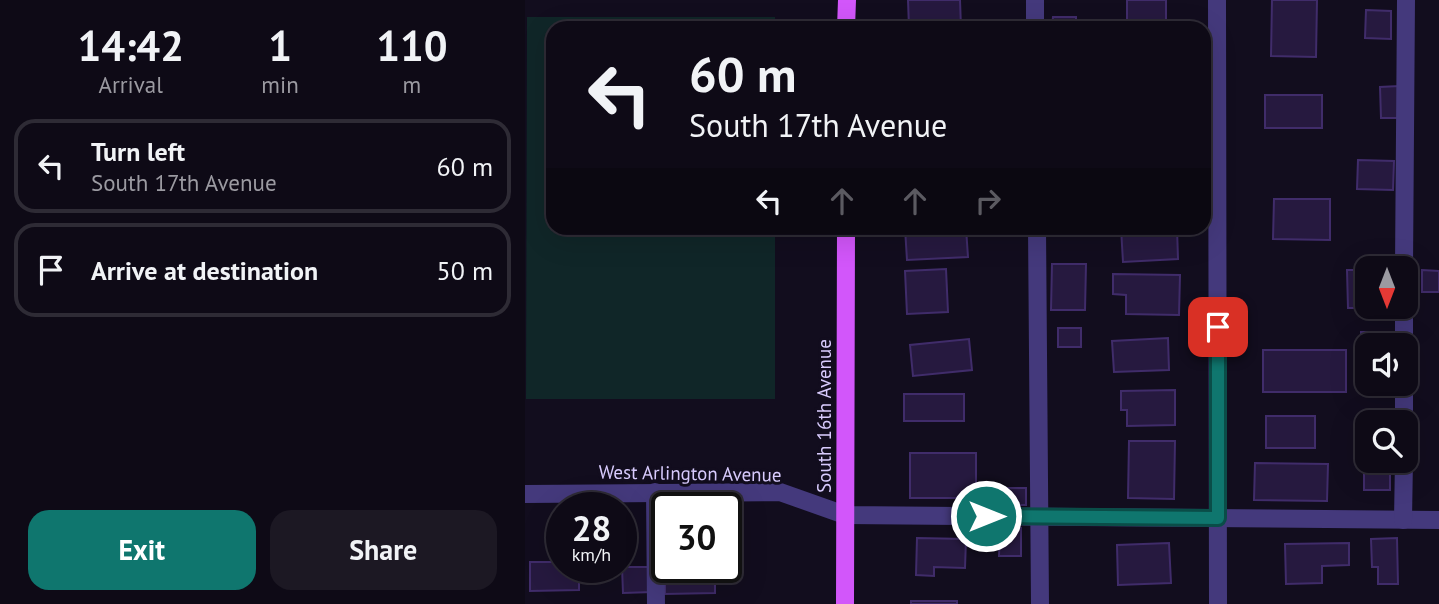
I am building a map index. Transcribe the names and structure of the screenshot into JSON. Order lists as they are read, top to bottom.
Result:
{
  "streets": {
    "main road": ["South 16th Avenue"],
    "street": ["West Arlington Avenue"]
  },
  "crossings": [
    ["South 16th Avenue", "West Arlington Avenue"]
  ],
  "north": "bottom",
  "page": {
    "eta": [
      "14:42",
      "Arrival",
      "1",
      "min",
      "110",
      "m"
    ],
    "turn": ["60 m", "South 17th Avenue"],
    "list": [
      {
        "name": "Turn left",
        "note": "South 17th Avenue",
        "value": "60 m"
      },
      {
        "name": "Arrive at destination",
        "value": "50 m"
      }
    ],
    "speed": "28 km/h",
    "limit": "30",
    "buttons": ["Exit", "Share"]
  }
}
